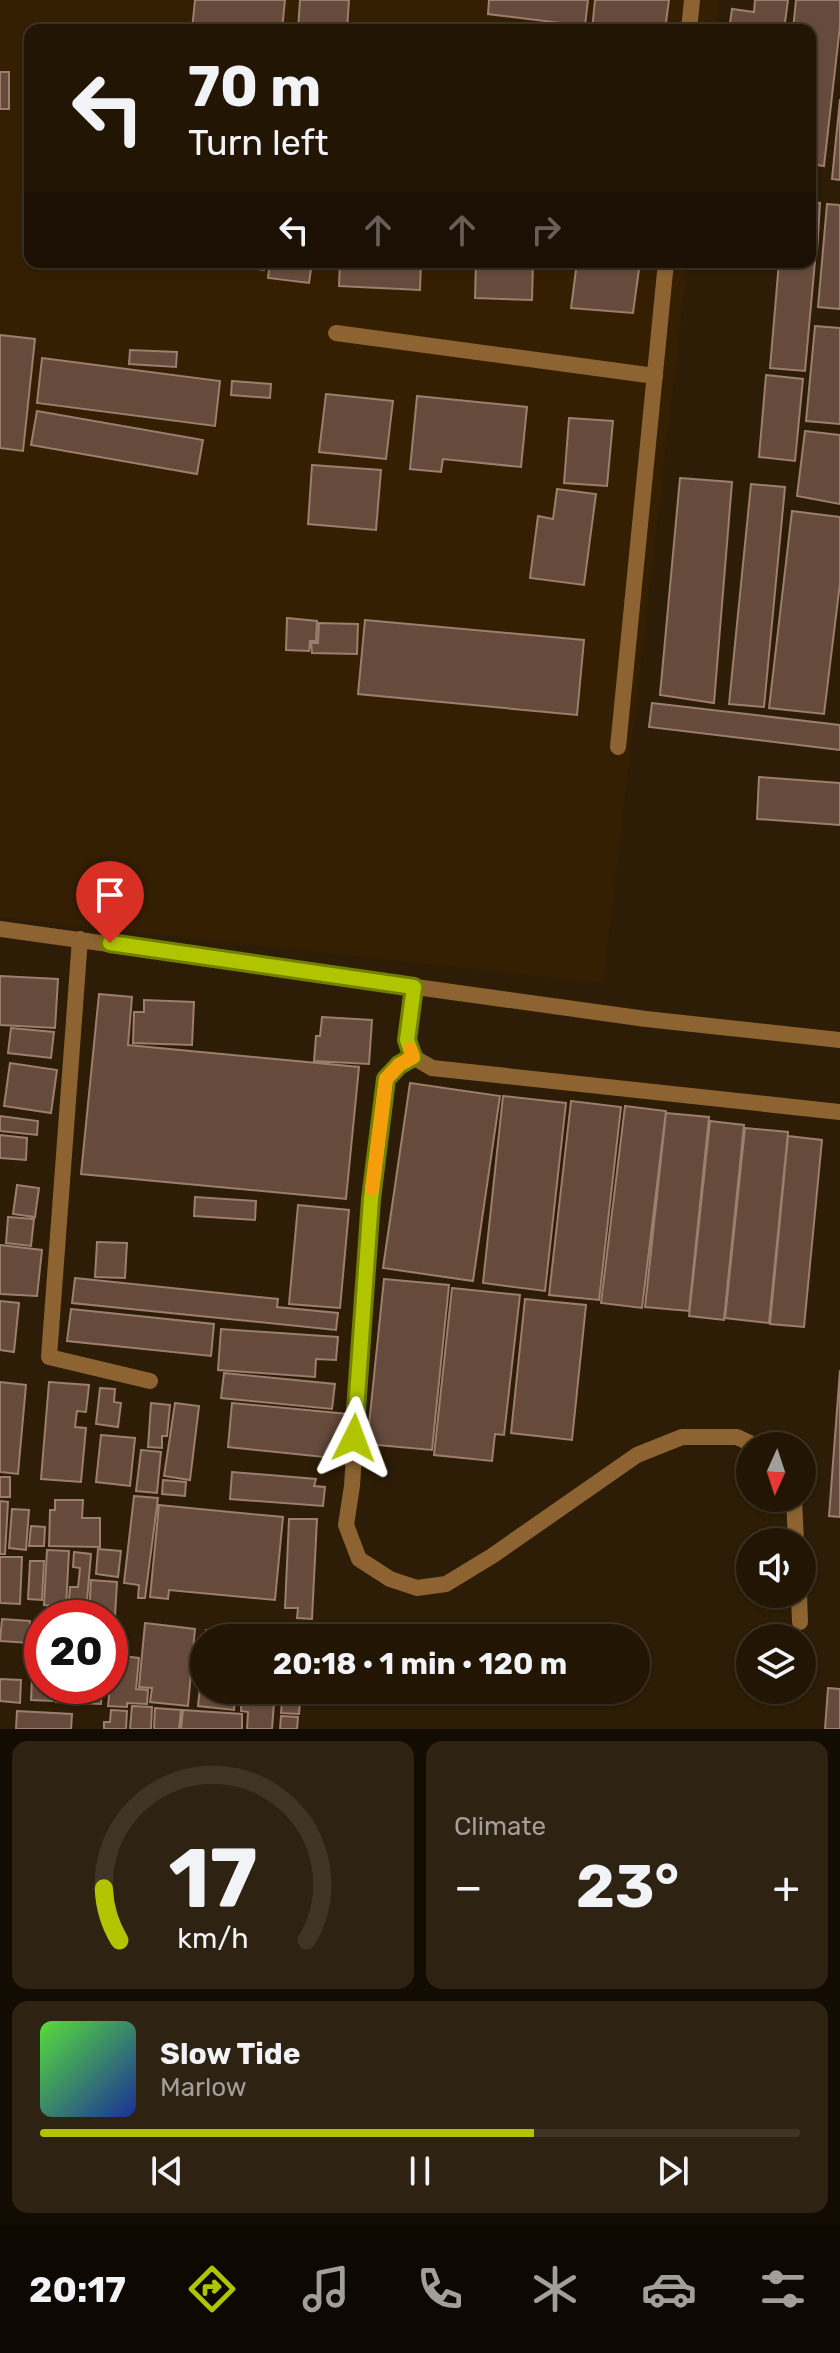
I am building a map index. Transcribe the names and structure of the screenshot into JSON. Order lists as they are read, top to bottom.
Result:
{
  "north": "bottom",
  "page": {
    "turn": ["70 m", "Turn left"],
    "limit": "20",
    "trip": "20:18 · 1 min · 120 m",
    "tile": "Climate",
    "heat": ["−", "23°", "+"],
    "song": ["Slow Tide", "Marlow"],
    "tabs": "20:17",
    "gauge": ["17", "km/h"]
  }
}
